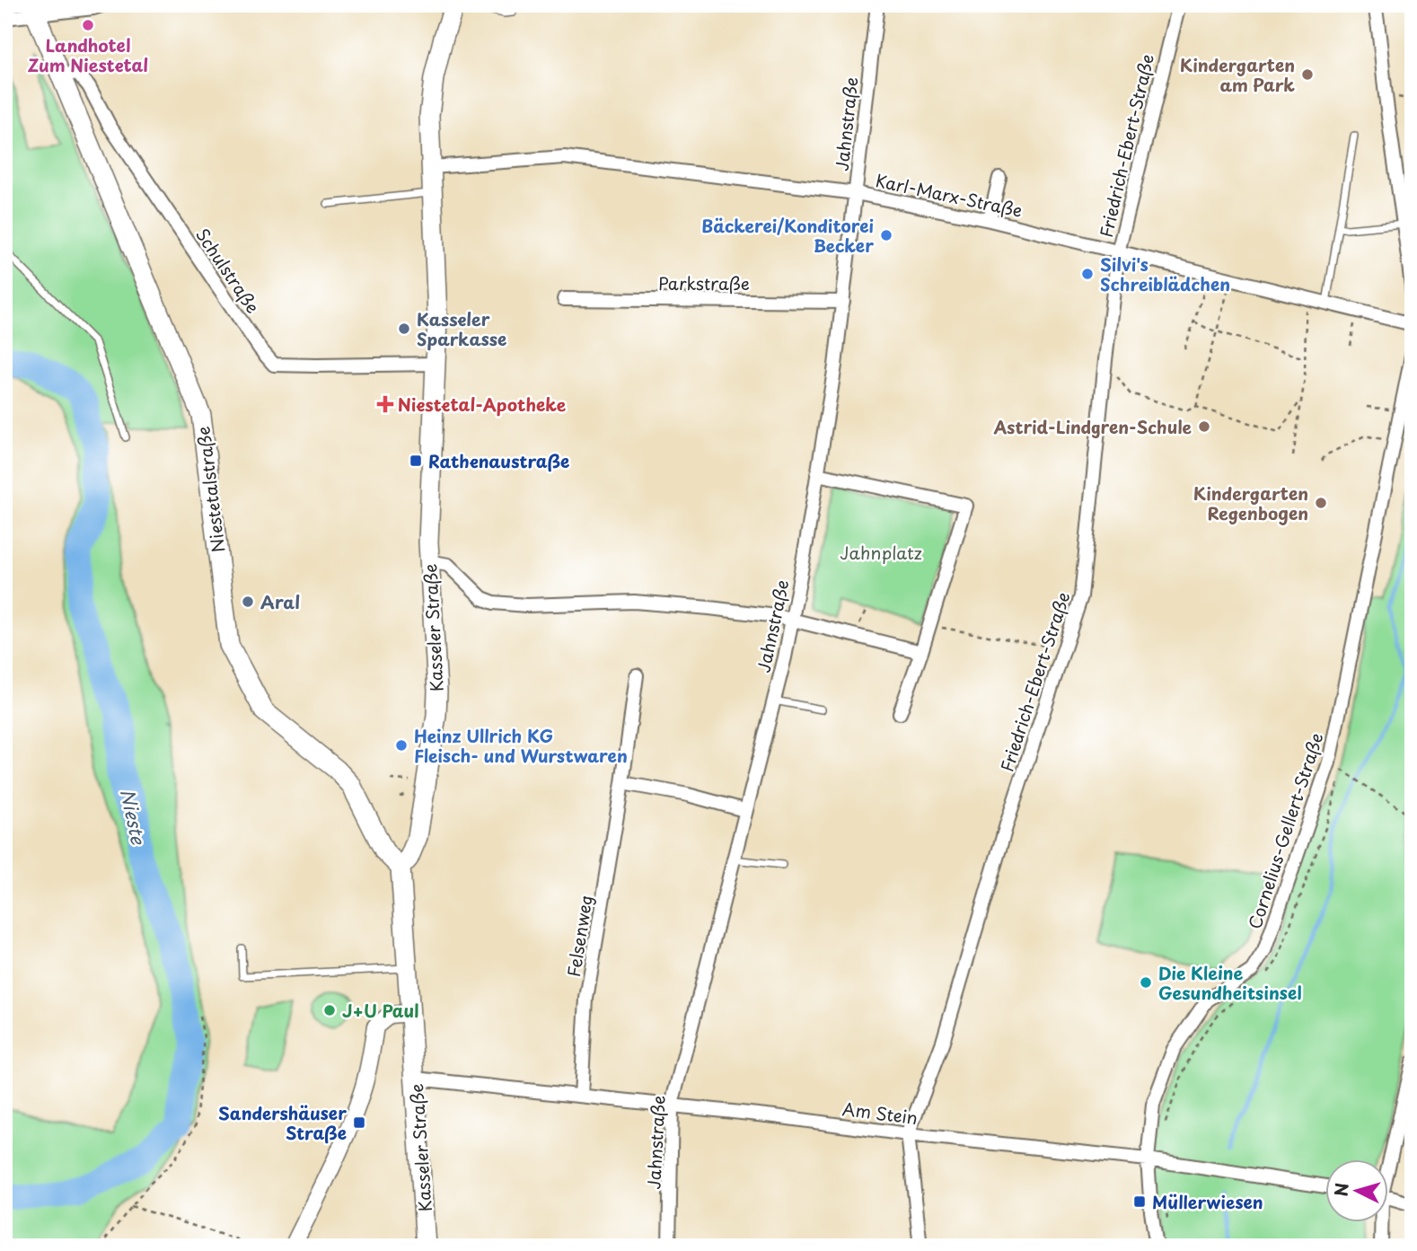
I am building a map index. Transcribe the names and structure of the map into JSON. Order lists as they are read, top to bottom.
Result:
{
  "streets": {
    "main road": ["Niestetalstraße", "Kasseler Straße"],
    "street": [
      "Jahnstraße",
      "Friedrich-Ebert-Straße",
      "Karl-Marx-Straße",
      "Schulstraße",
      "Parkstraße",
      "Cornelius-Gellert-Straße",
      "Felsenweg",
      "Am Stein"
    ]
  },
  "crossings": [
    ["Jahnstraße", "Karl-Marx-Straße"],
    ["Jahnstraße", "Parkstraße"],
    ["Jahnstraße", "Am Stein"],
    ["Friedrich-Ebert-Straße", "Karl-Marx-Straße"],
    ["Friedrich-Ebert-Straße", "Am Stein"],
    ["Karl-Marx-Straße", "Kasseler Straße"],
    ["Schulstraße", "Niestetalstraße"],
    ["Schulstraße", "Kasseler Straße"],
    ["Niestetalstraße", "Kasseler Straße"],
    ["Kasseler Straße", "Am Stein"],
    ["Cornelius-Gellert-Straße", "Am Stein"],
    ["Felsenweg", "Am Stein"]
  ],
  "water": ["Nieste"],
  "parks": ["Jahnplatz"],
  "places": {
    "other": [
      "Landhotel Zum Niestetal",
      "Kindergarten am Park",
      "Bäckerei/Konditorei Becker",
      "Silvi's Schreiblädchen",
      "Kasseler Sparkasse",
      "Astrid-Lindgren-Schule",
      "Kindergarten Regenbogen",
      "Aral",
      "Heinz Ullrich KG Fleisch- und Wurstwaren",
      "Die Kleine Gesundheitsinsel",
      "J+U Paul"
    ],
    "health": ["Niestetal-Apotheke"],
    "transit": ["Rathenaustraße", "Sandershäuser Straße", "Müllerwiesen"]
  },
  "north": "left"
}
